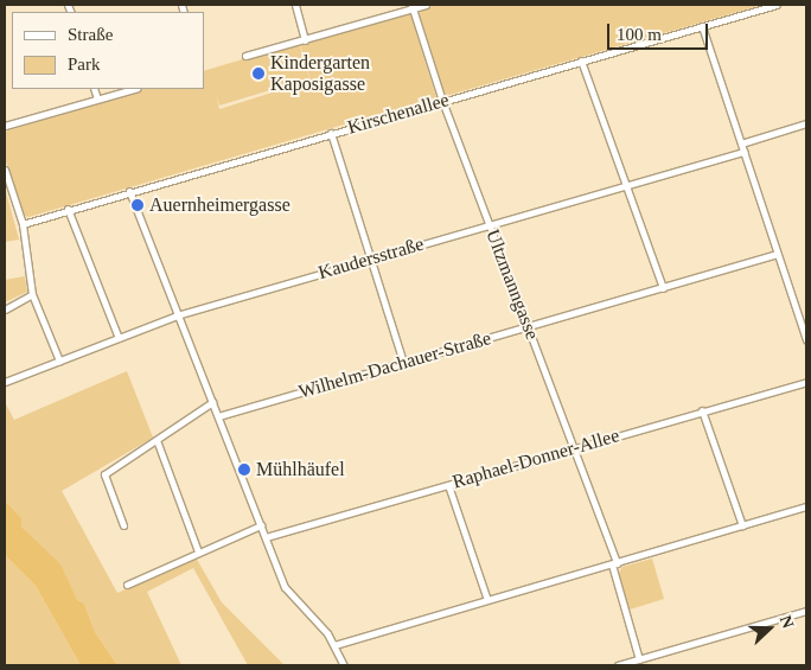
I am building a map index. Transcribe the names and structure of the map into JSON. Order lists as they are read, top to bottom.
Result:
{
  "streets": {
    "street": [
      "Kirschenallee",
      "Kaudersstraße",
      "Ultzmanngasse",
      "Wilhelm-Dachauer-Straße",
      "Raphael-Donner-Allee"
    ]
  },
  "crossings": [
    ["Kirschenallee", "Ultzmanngasse"],
    ["Kaudersstraße", "Ultzmanngasse"],
    ["Ultzmanngasse", "Wilhelm-Dachauer-Straße"],
    ["Ultzmanngasse", "Raphael-Donner-Allee"]
  ],
  "places": ["Kindergarten Kaposigasse", "Auernheimergasse", "Mühlhäufel"],
  "legend": ["Straße", "Park"],
  "scale_bar": "100 m",
  "north": "right"
}
